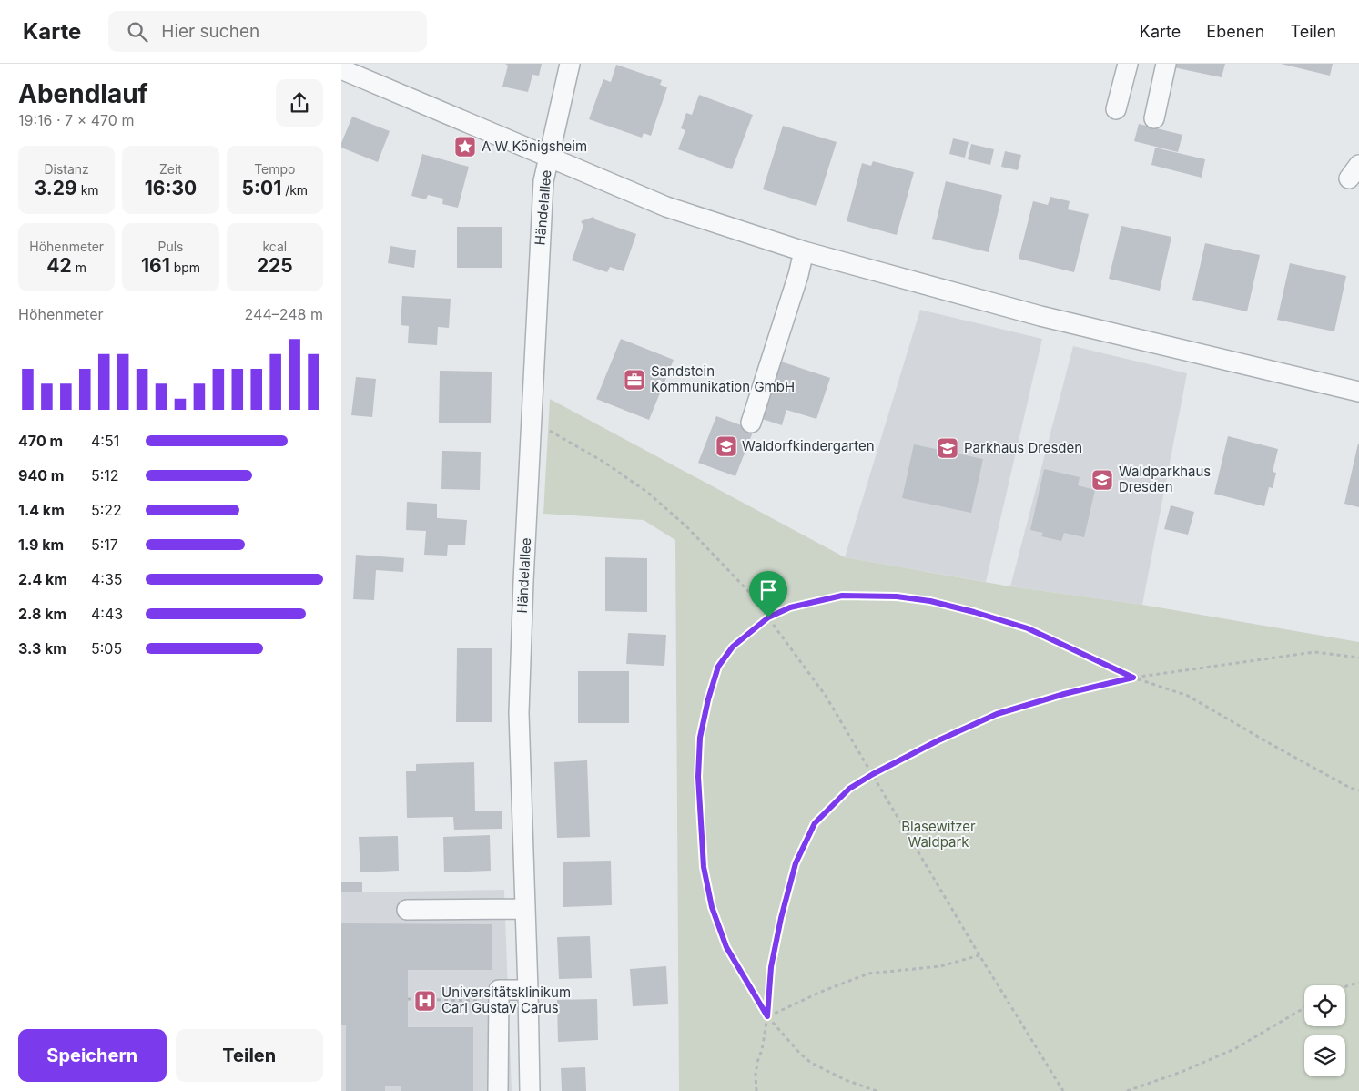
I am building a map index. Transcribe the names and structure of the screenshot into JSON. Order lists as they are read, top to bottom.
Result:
{
  "streets": {
    "street": ["Händelallee"]
  },
  "parks": ["Blasewitzer Waldpark"],
  "places": {
    "place": ["A W Königsheim"],
    "office": ["Sandstein Kommunikation GmbH"],
    "school or university": ["Waldorfkindergarten", "Parkhaus Dresden", "Waldparkhaus Dresden"],
    "hospital": ["Universitätsklinikum Carl Gustav Carus"]
  },
  "page": {
    "header": "Karte",
    "search": "Hier suchen",
    "nav": ["Karte", "Ebenen", "Teilen"],
    "heading": ["Abendlauf", "19:16 · 7 × 470 m"],
    "stats": [
      ["Distanz", "3.29 km"],
      ["Zeit", "16:30"],
      ["Tempo", "5:01 /km"],
      ["Höhenmeter", "42 m"],
      ["Puls", "161 bpm"],
      ["kcal", "225"]
    ],
    "chart": ["Höhenmeter", "244–248 m"],
    "list": [
      {
        "name": "470 m",
        "note": "4:51"
      },
      {
        "name": "940 m",
        "note": "5:12"
      },
      {
        "name": "1.4 km",
        "note": "5:22"
      },
      {
        "name": "1.9 km",
        "note": "5:17"
      },
      {
        "name": "2.4 km",
        "note": "4:35"
      },
      {
        "name": "2.8 km",
        "note": "4:43"
      },
      {
        "name": "3.3 km",
        "note": "5:05"
      }
    ],
    "buttons": ["Speichern", "Teilen"]
  }
}
